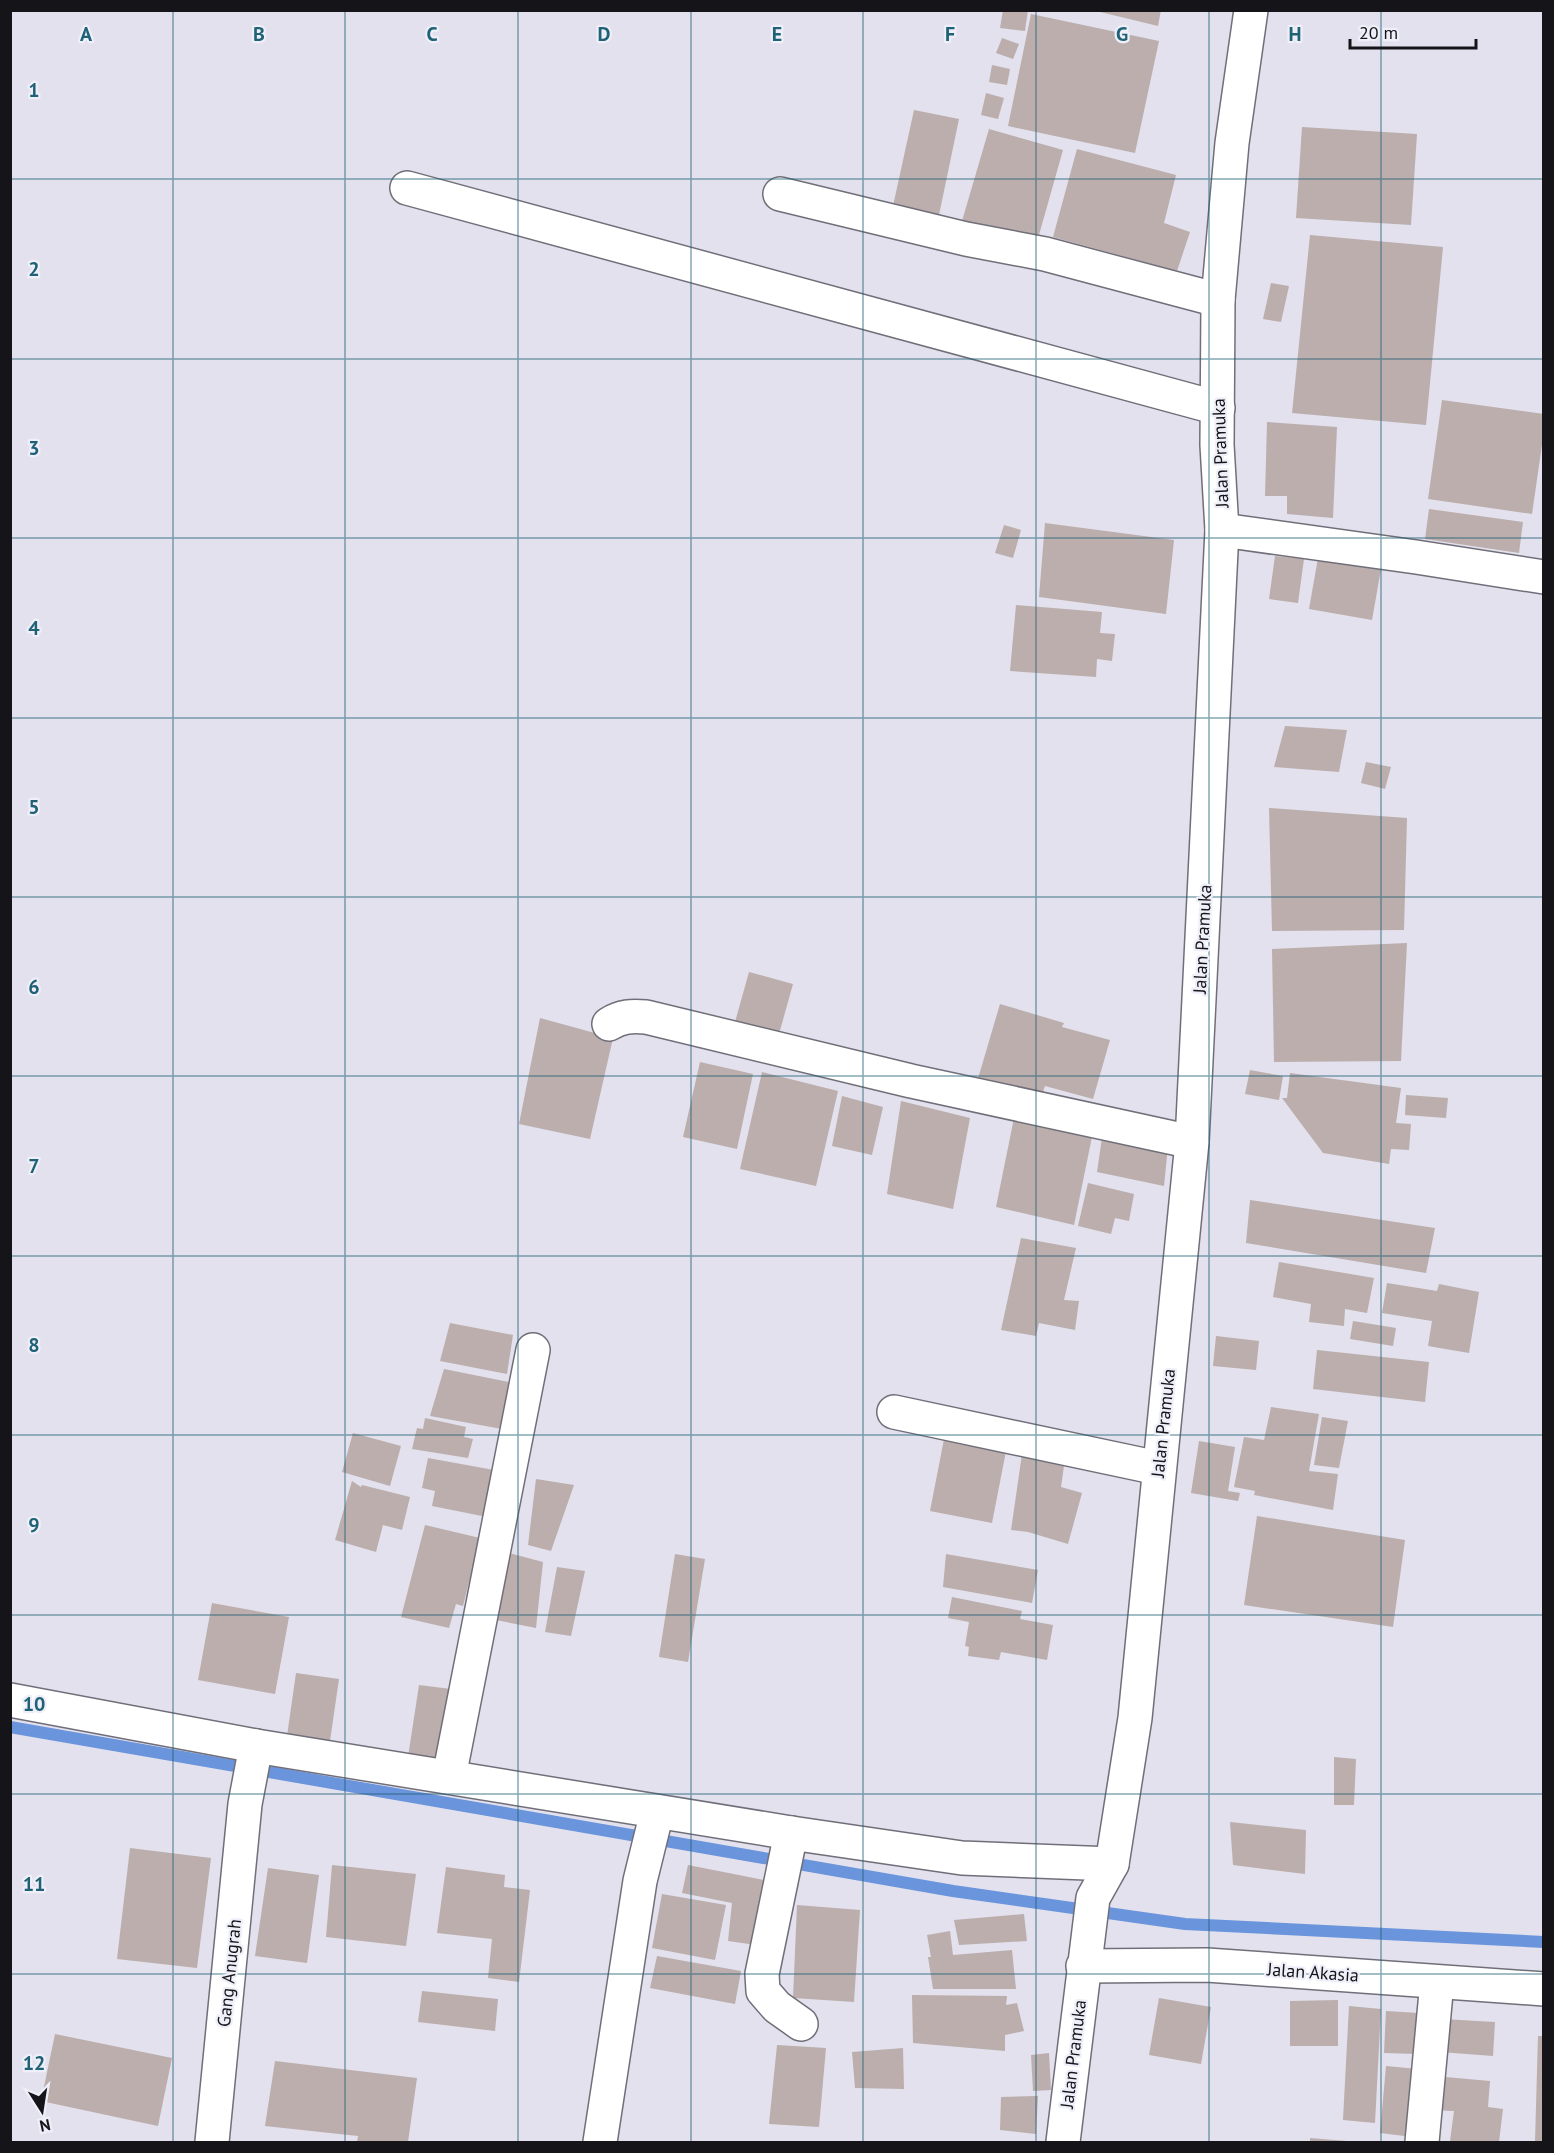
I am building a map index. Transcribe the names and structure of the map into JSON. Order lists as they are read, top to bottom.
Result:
{
  "streets": {
    "street": ["Jalan Pramuka", "Jalan Akasia", "Gang Anugrah"]
  },
  "crossings": [
    ["Jalan Pramuka", "Jalan Akasia"]
  ],
  "scale_bar": "20 m",
  "north": "bottom",
  "grid": {
    "columns": [
      "A",
      "B",
      "C",
      "D",
      "E",
      "F",
      "G",
      "H"
    ],
    "rows": [
      "1",
      "2",
      "3",
      "4",
      "5",
      "6",
      "7",
      "8",
      "9",
      "10",
      "11",
      "12"
    ]
  }
}
